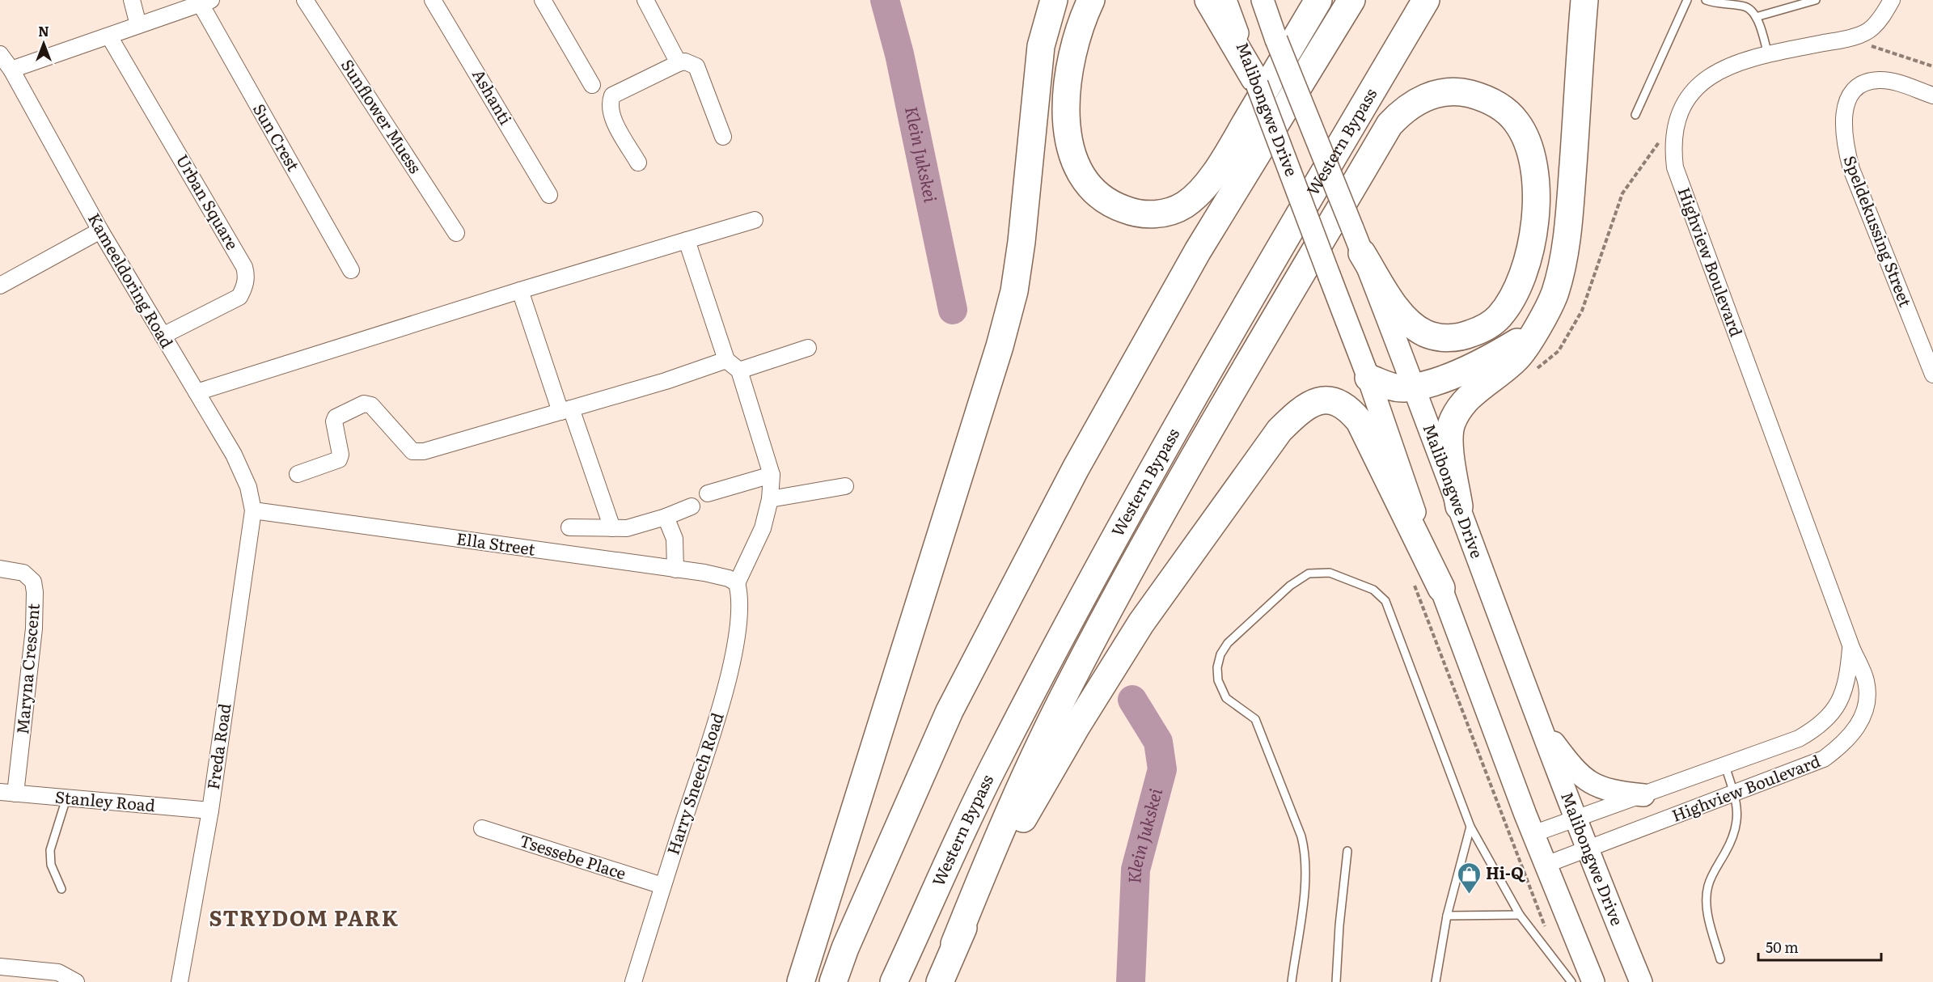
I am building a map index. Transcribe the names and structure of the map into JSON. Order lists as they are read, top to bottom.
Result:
{
  "streets": {
    "highway": ["Western Bypass"],
    "main road": ["Malibongwe Drive"],
    "street": [
      "Ashanti",
      "Sunflower Muess",
      "Sun Crest",
      "Urban Square",
      "Speldekussing Street",
      "Highview Boulevard",
      "Kameeldoring Road",
      "Ella Street",
      "Maryna Crescent",
      "Freda Road",
      "Harry Sneech Road",
      "Stanley Road",
      "Tsessebe Place"
    ]
  },
  "crossings": [
    ["Malibongwe Drive", "Highview Boulevard"],
    ["Urban Square", "Kameeldoring Road"],
    ["Kameeldoring Road", "Ella Street"],
    ["Kameeldoring Road", "Freda Road"],
    ["Ella Street", "Freda Road"],
    ["Ella Street", "Harry Sneech Road"],
    ["Maryna Crescent", "Stanley Road"],
    ["Freda Road", "Stanley Road"],
    ["Harry Sneech Road", "Tsessebe Place"]
  ],
  "districts": ["STRYDOM PARK"],
  "water": ["Klein Jukskei"],
  "places": {
    "shop": ["Hi-Q"]
  },
  "scale_bar": "50 m",
  "north": "top"
}
